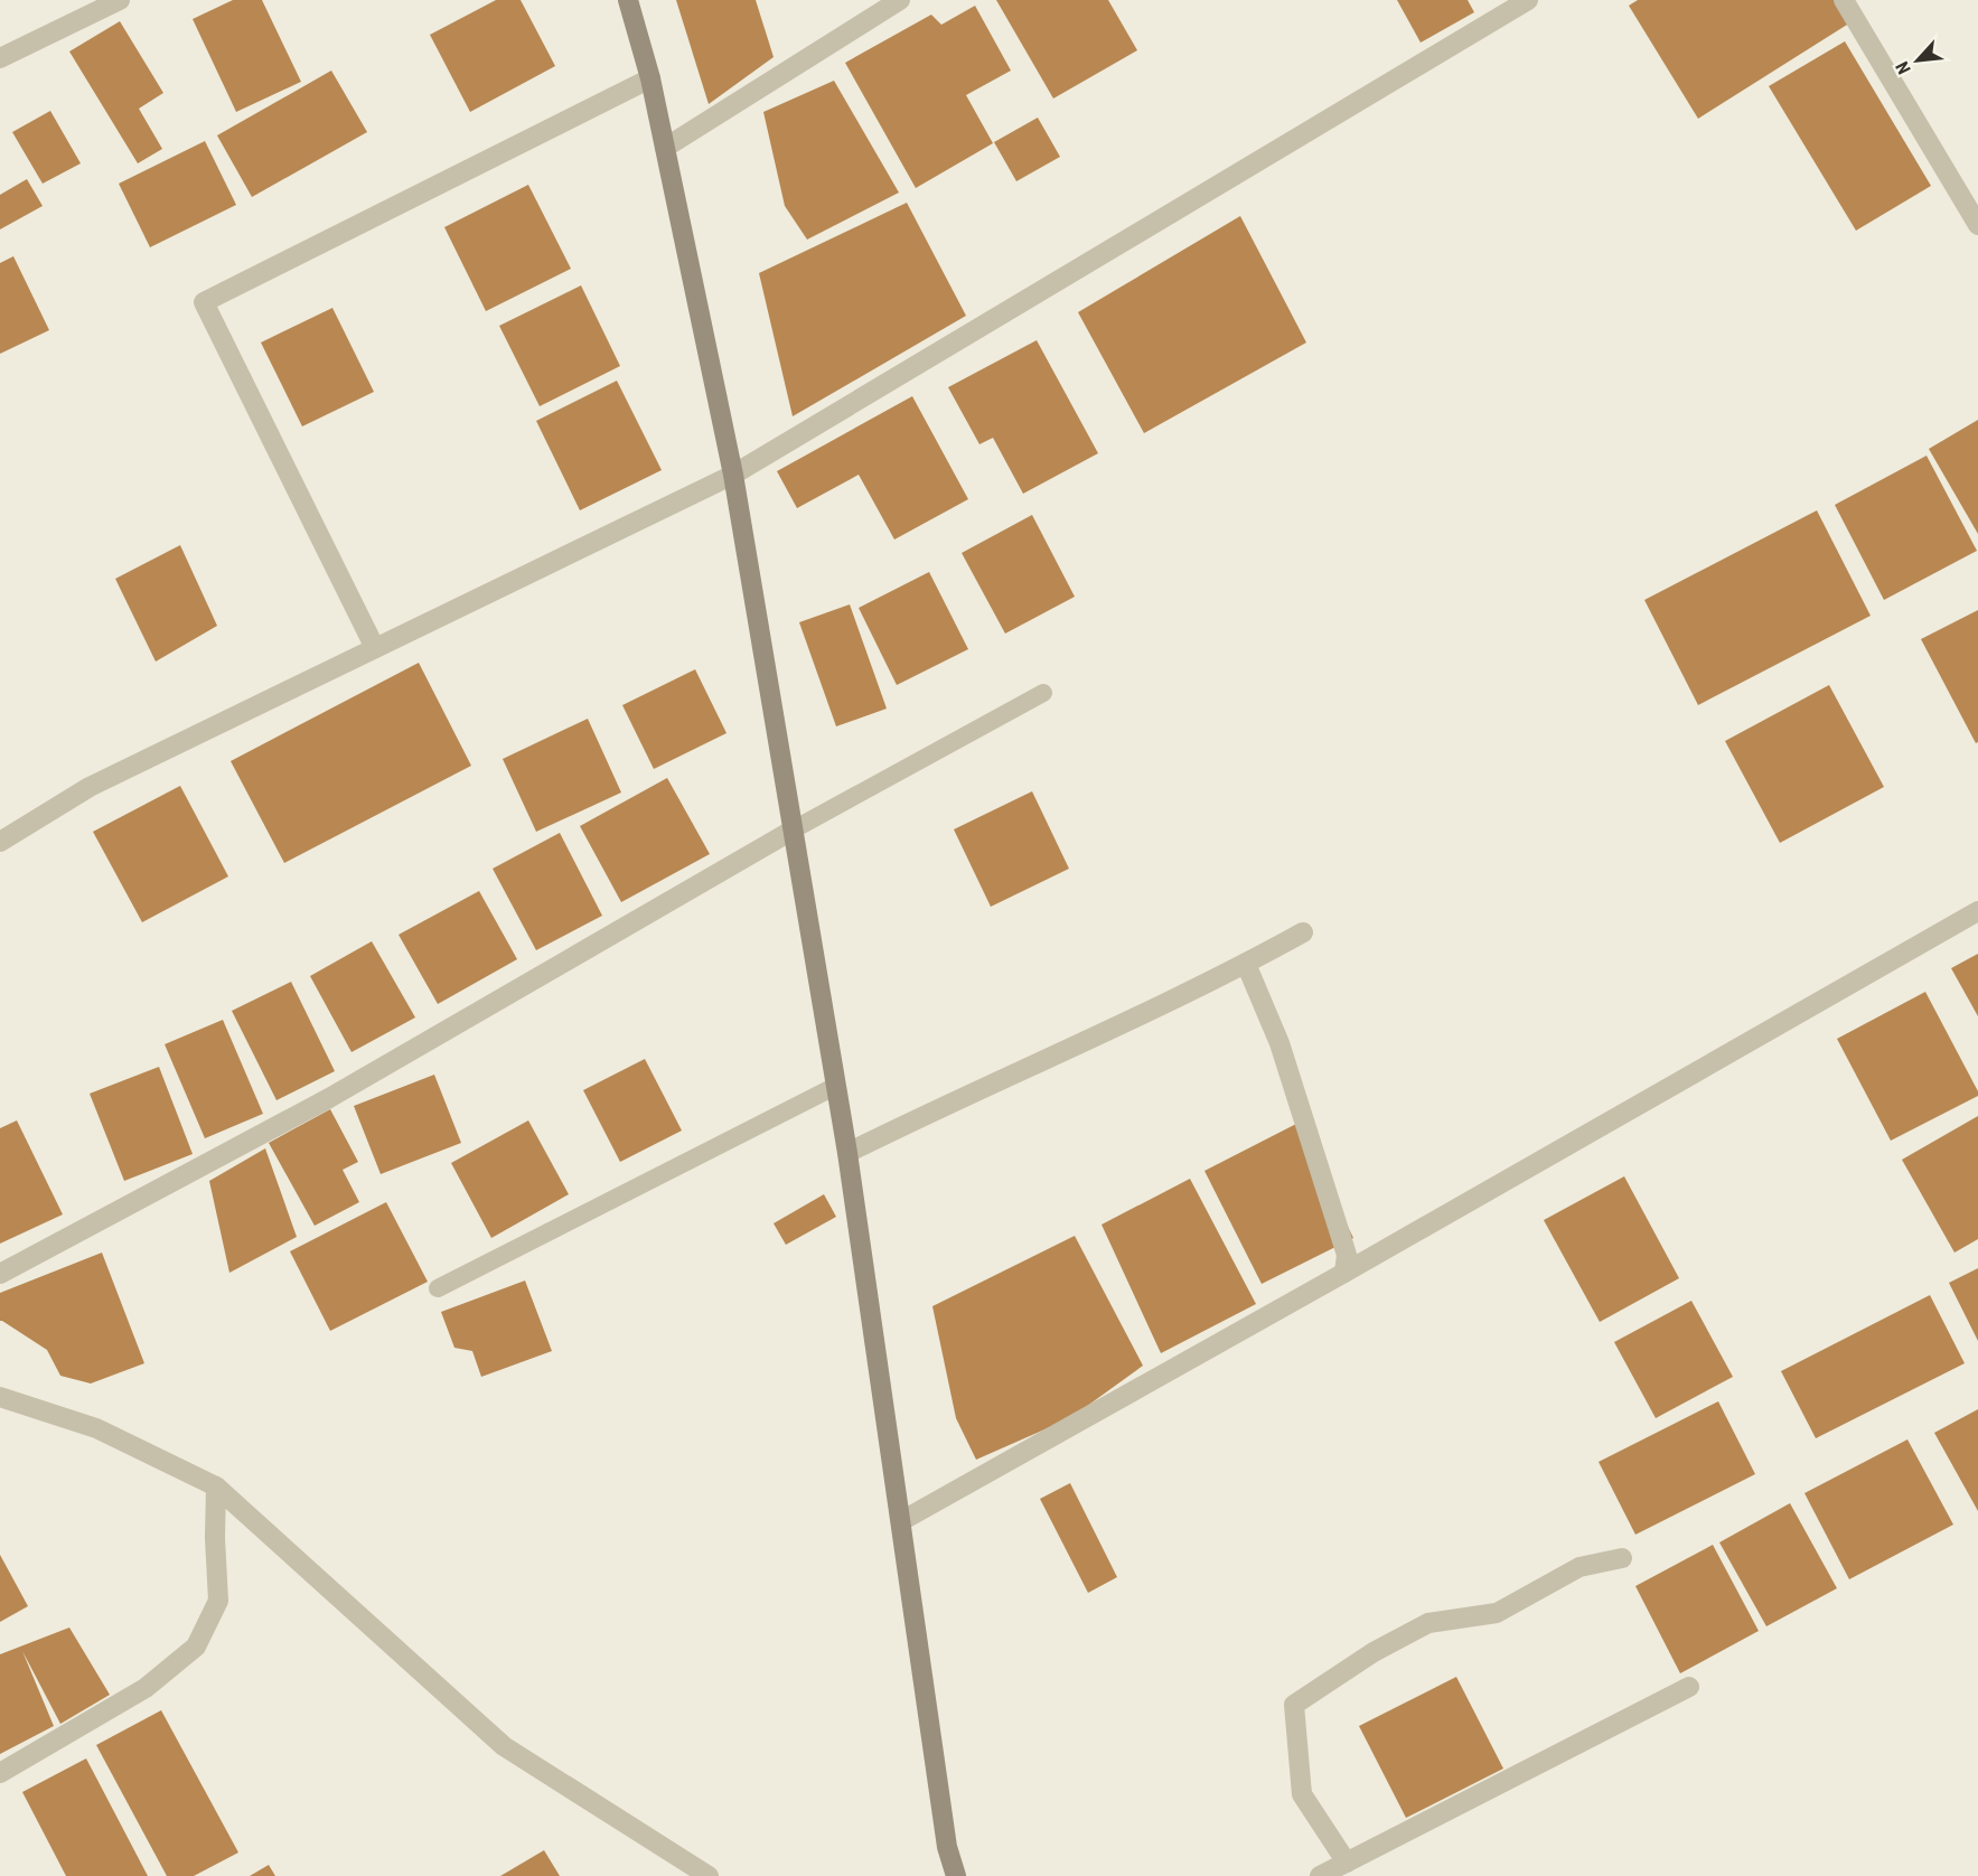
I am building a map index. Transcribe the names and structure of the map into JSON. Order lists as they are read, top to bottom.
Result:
{
  "north": "bottom left"
}
